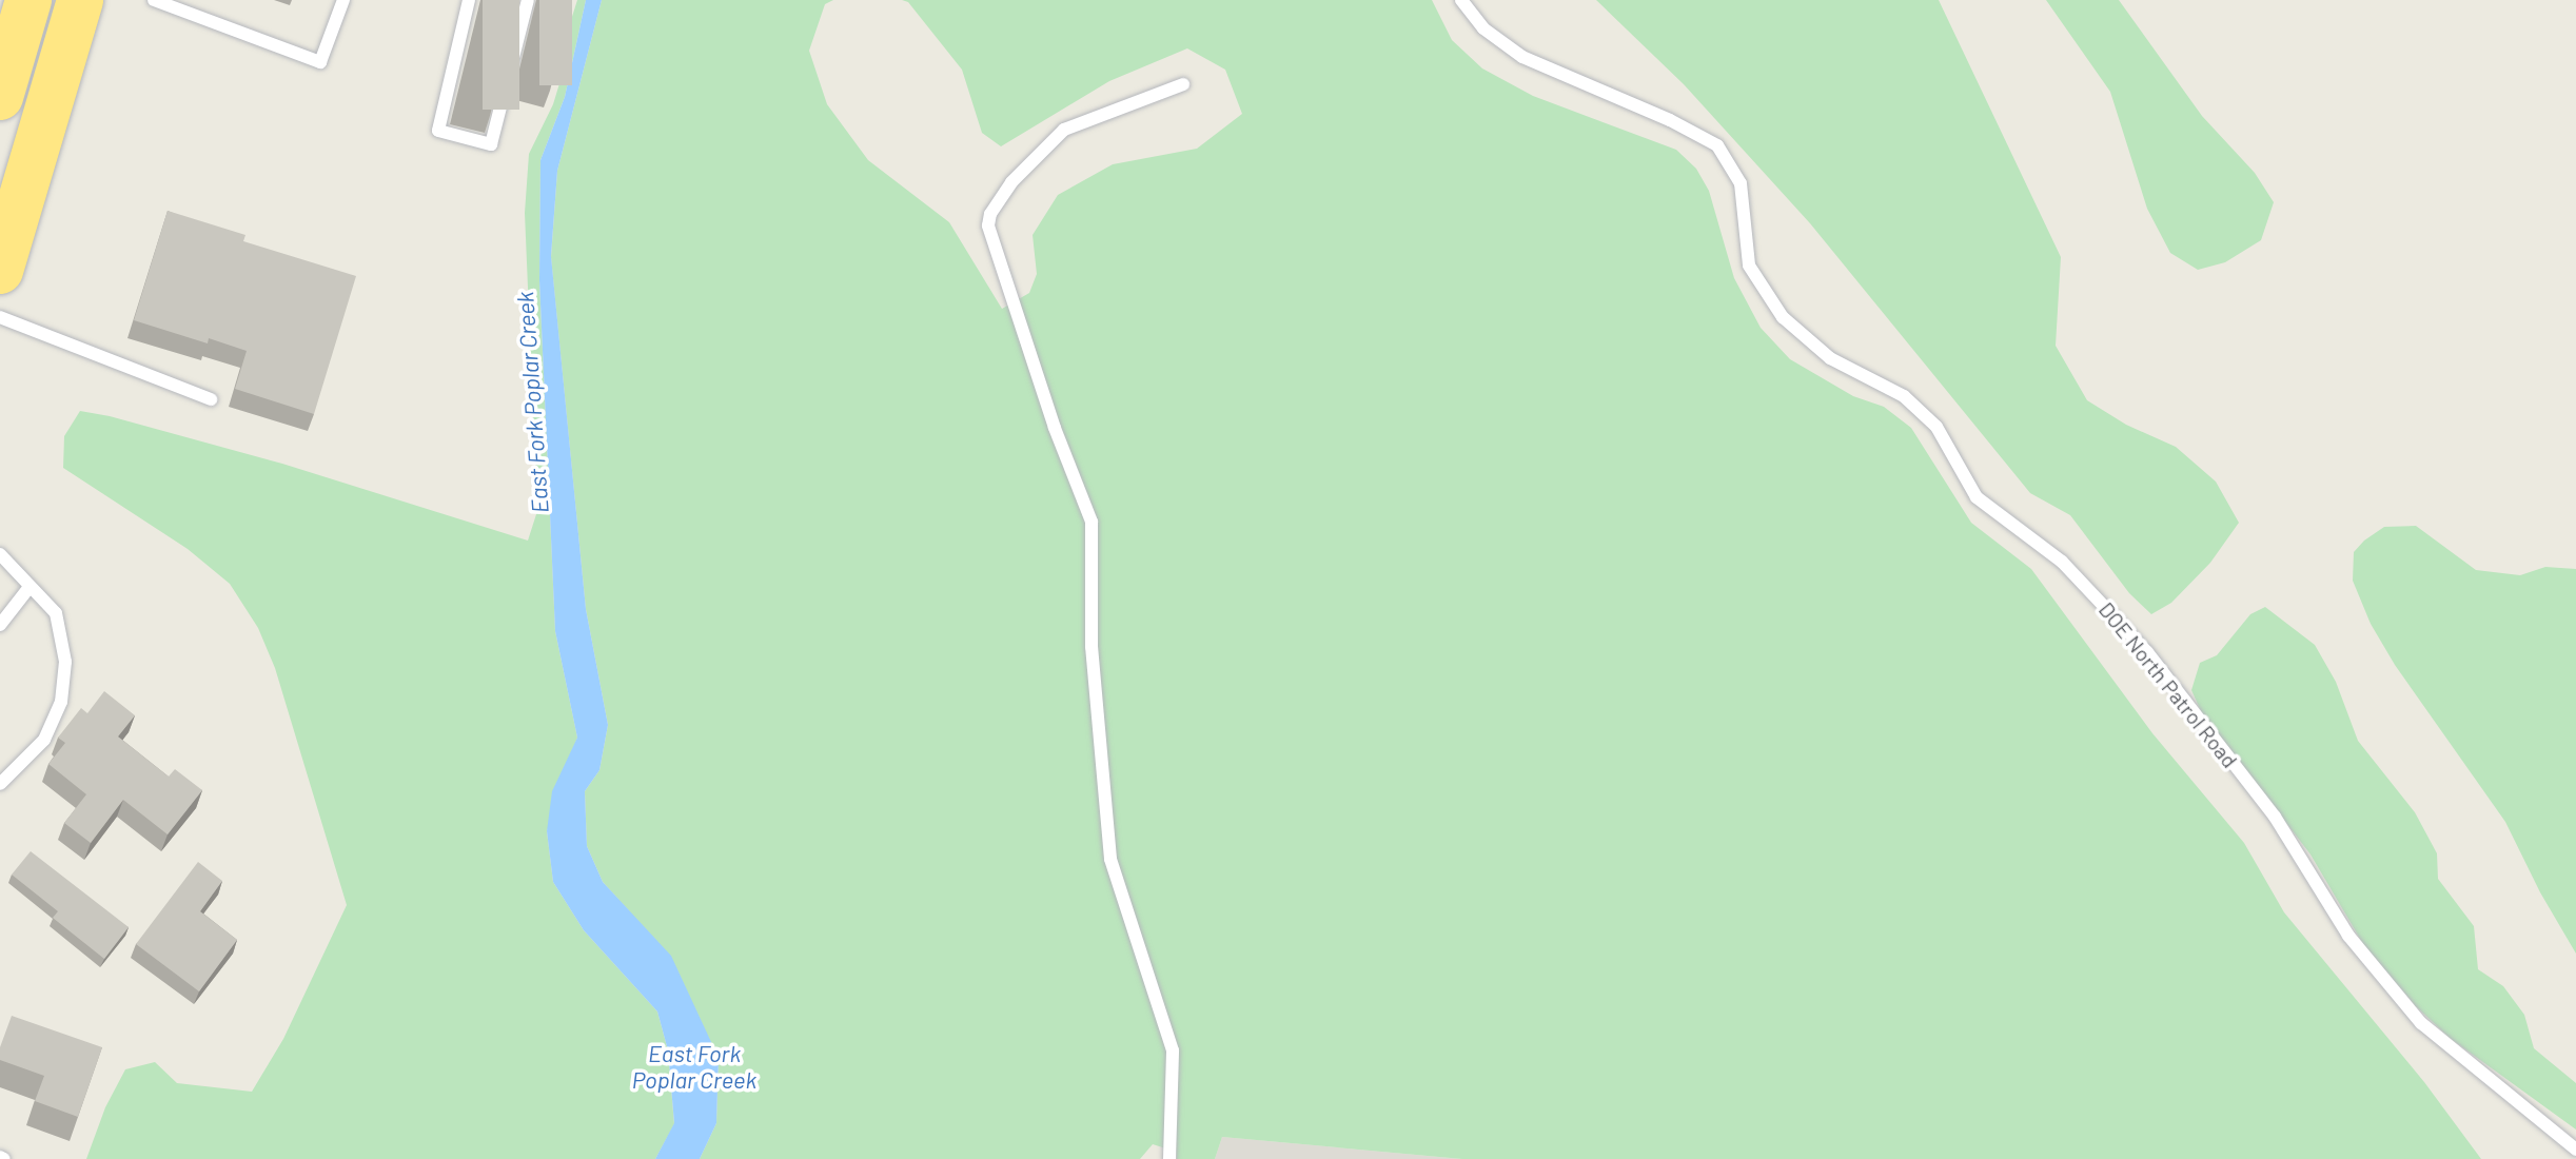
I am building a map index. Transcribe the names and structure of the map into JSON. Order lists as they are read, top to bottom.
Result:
{
  "streets": {
    "lane": ["DOE North Patrol Road"]
  },
  "water": ["East Fork Poplar Creek"]
}
